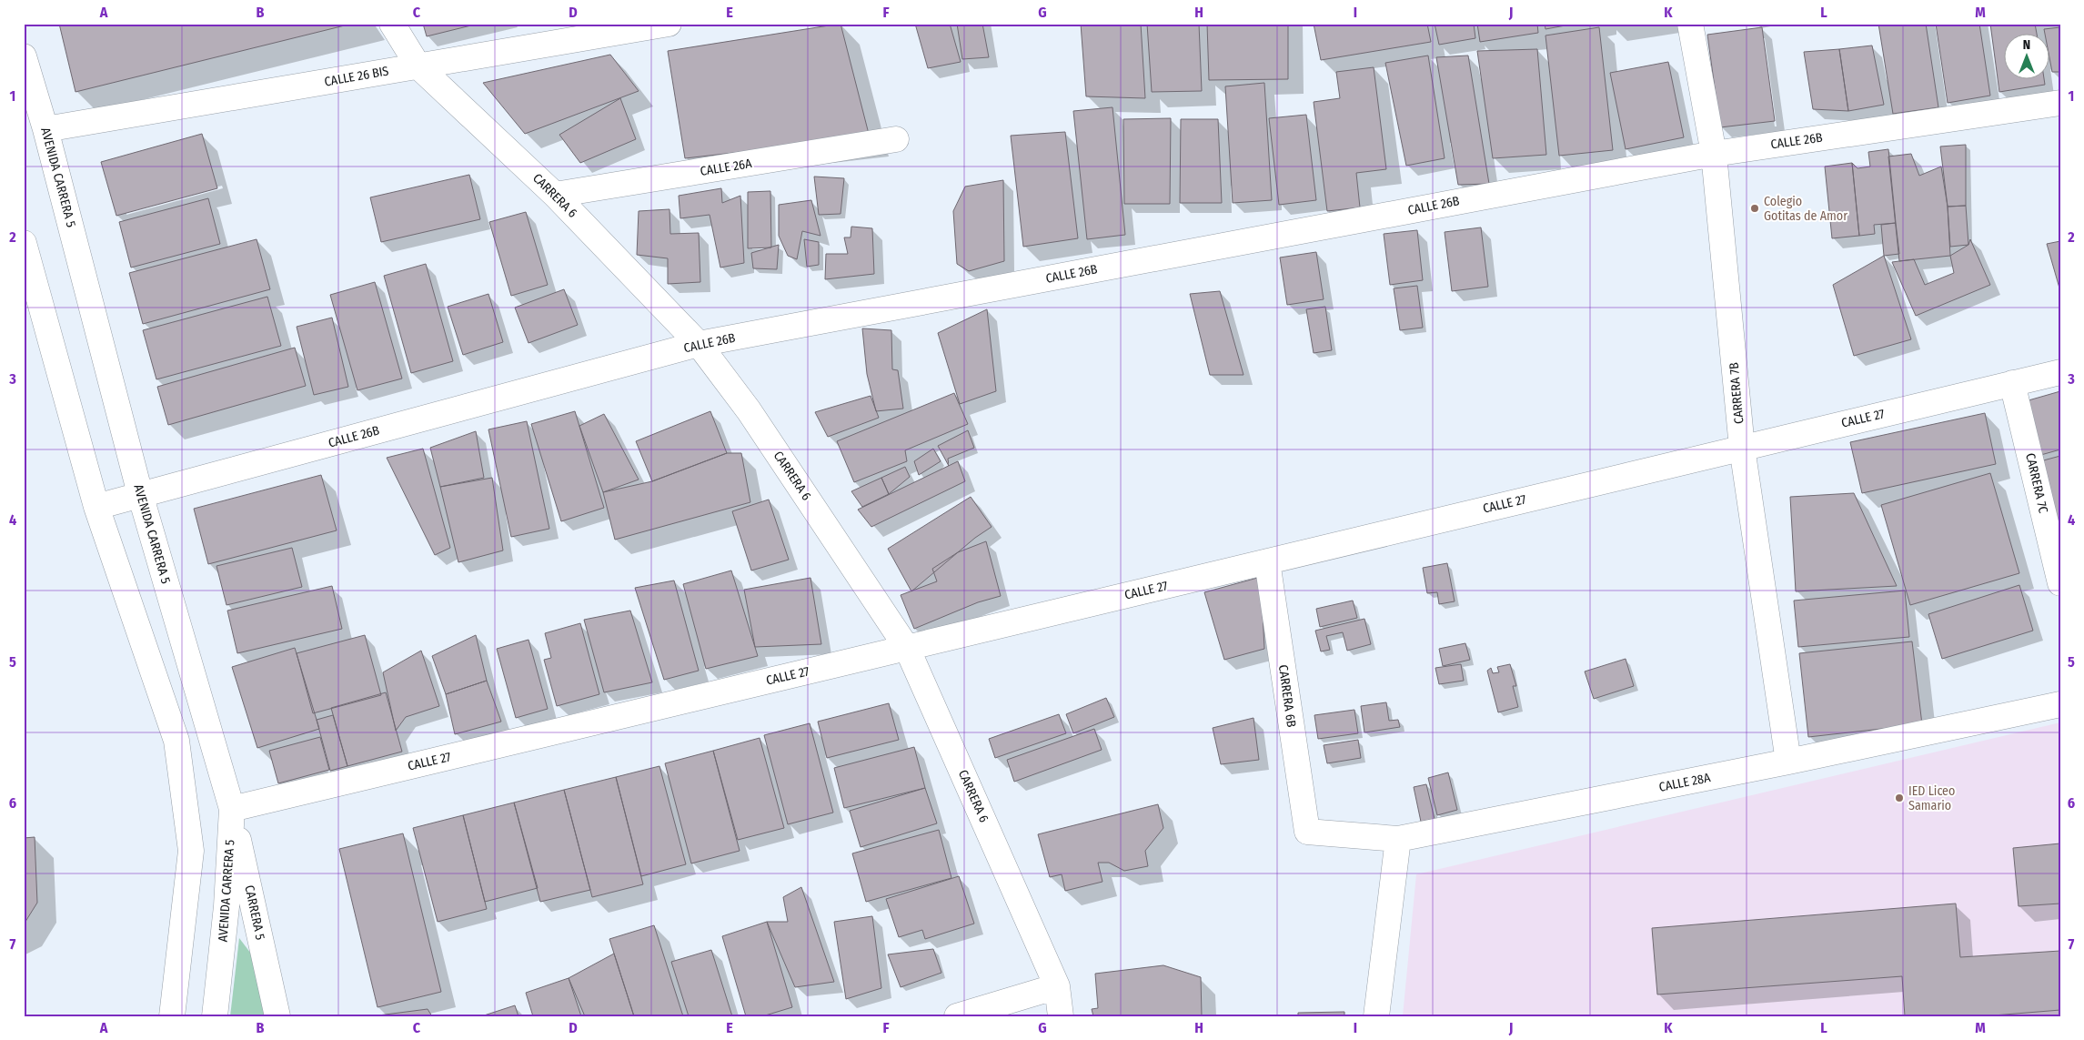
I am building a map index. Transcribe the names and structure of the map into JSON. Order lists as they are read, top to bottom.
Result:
{
  "streets": {
    "street": [
      "CALLE 26 BIS",
      "CALLE 26B",
      "CALLE 26A",
      "AVENIDA CARRERA 5",
      "CARRERA 6",
      "CARRERA 7B",
      "CALLE 27",
      "CARRERA 7C",
      "CARRERA 6B",
      "CALLE 28A",
      "CARRERA 5"
    ]
  },
  "crossings": [
    ["CALLE 26 BIS", "AVENIDA CARRERA 5"],
    ["CALLE 26 BIS", "CARRERA 6"],
    ["CALLE 26B", "AVENIDA CARRERA 5"],
    ["CALLE 26B", "CARRERA 6"],
    ["CALLE 26B", "CARRERA 7B"],
    ["CALLE 26A", "CARRERA 6"],
    ["AVENIDA CARRERA 5", "CALLE 27"],
    ["AVENIDA CARRERA 5", "CARRERA 5"],
    ["CARRERA 6", "CALLE 27"],
    ["CARRERA 7B", "CALLE 27"],
    ["CARRERA 7B", "CALLE 28A"],
    ["CALLE 27", "CARRERA 7C"],
    ["CALLE 27", "CARRERA 6B"],
    ["CALLE 27", "CARRERA 5"],
    ["CARRERA 6B", "CALLE 28A"]
  ],
  "places": ["Colegio Gotitas de Amor", "IED Liceo Samario"],
  "north": "top",
  "grid": {
    "columns": [
      "A",
      "B",
      "C",
      "D",
      "E",
      "F",
      "G",
      "H",
      "I",
      "J",
      "K",
      "L",
      "M"
    ],
    "rows": [
      "1",
      "2",
      "3",
      "4",
      "5",
      "6",
      "7"
    ]
  }
}
